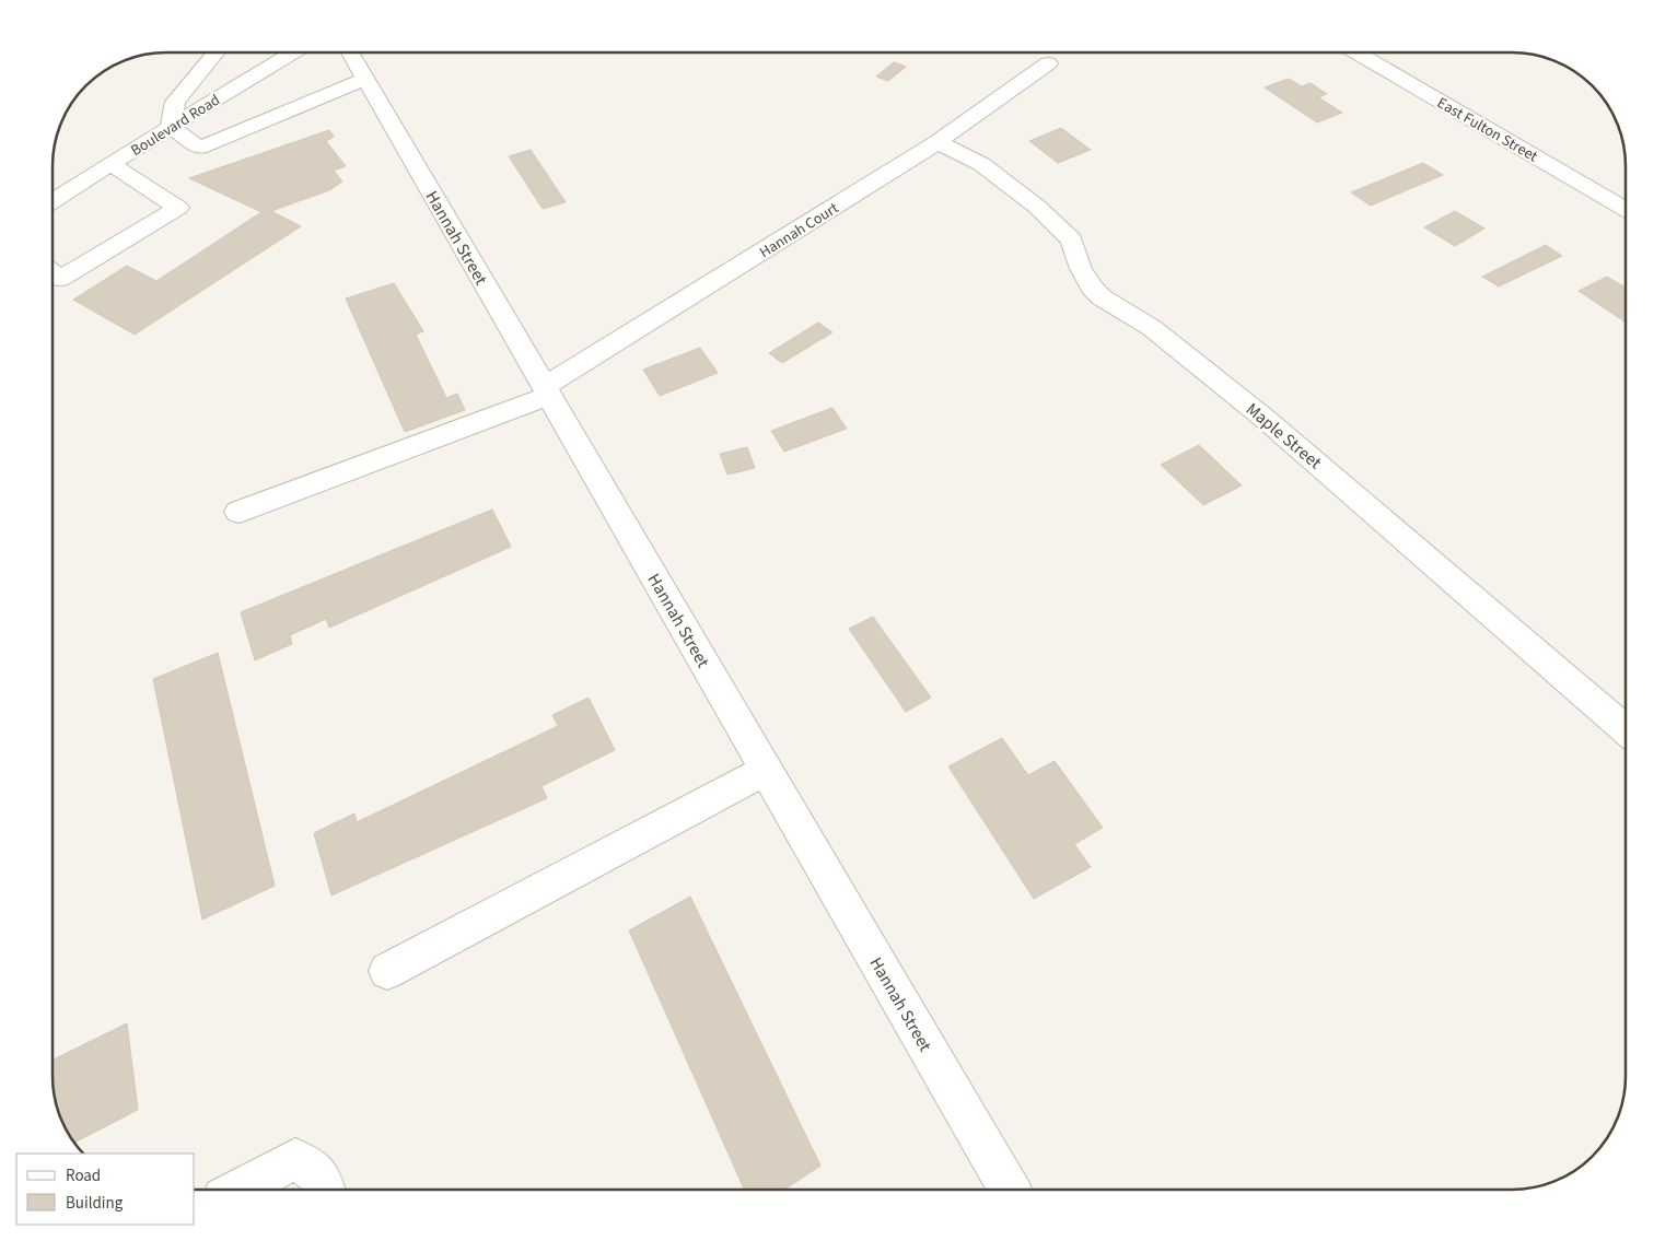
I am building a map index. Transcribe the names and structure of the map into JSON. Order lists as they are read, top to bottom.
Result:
{
  "streets": {
    "street": [
      "Boulevard Road",
      "East Fulton Street",
      "Hannah Court",
      "Hannah Street",
      "Maple Street"
    ]
  },
  "crossings": [
    ["Hannah Court", "Hannah Street"],
    ["Hannah Court", "Maple Street"]
  ],
  "legend": ["Road", "Building"]
}
